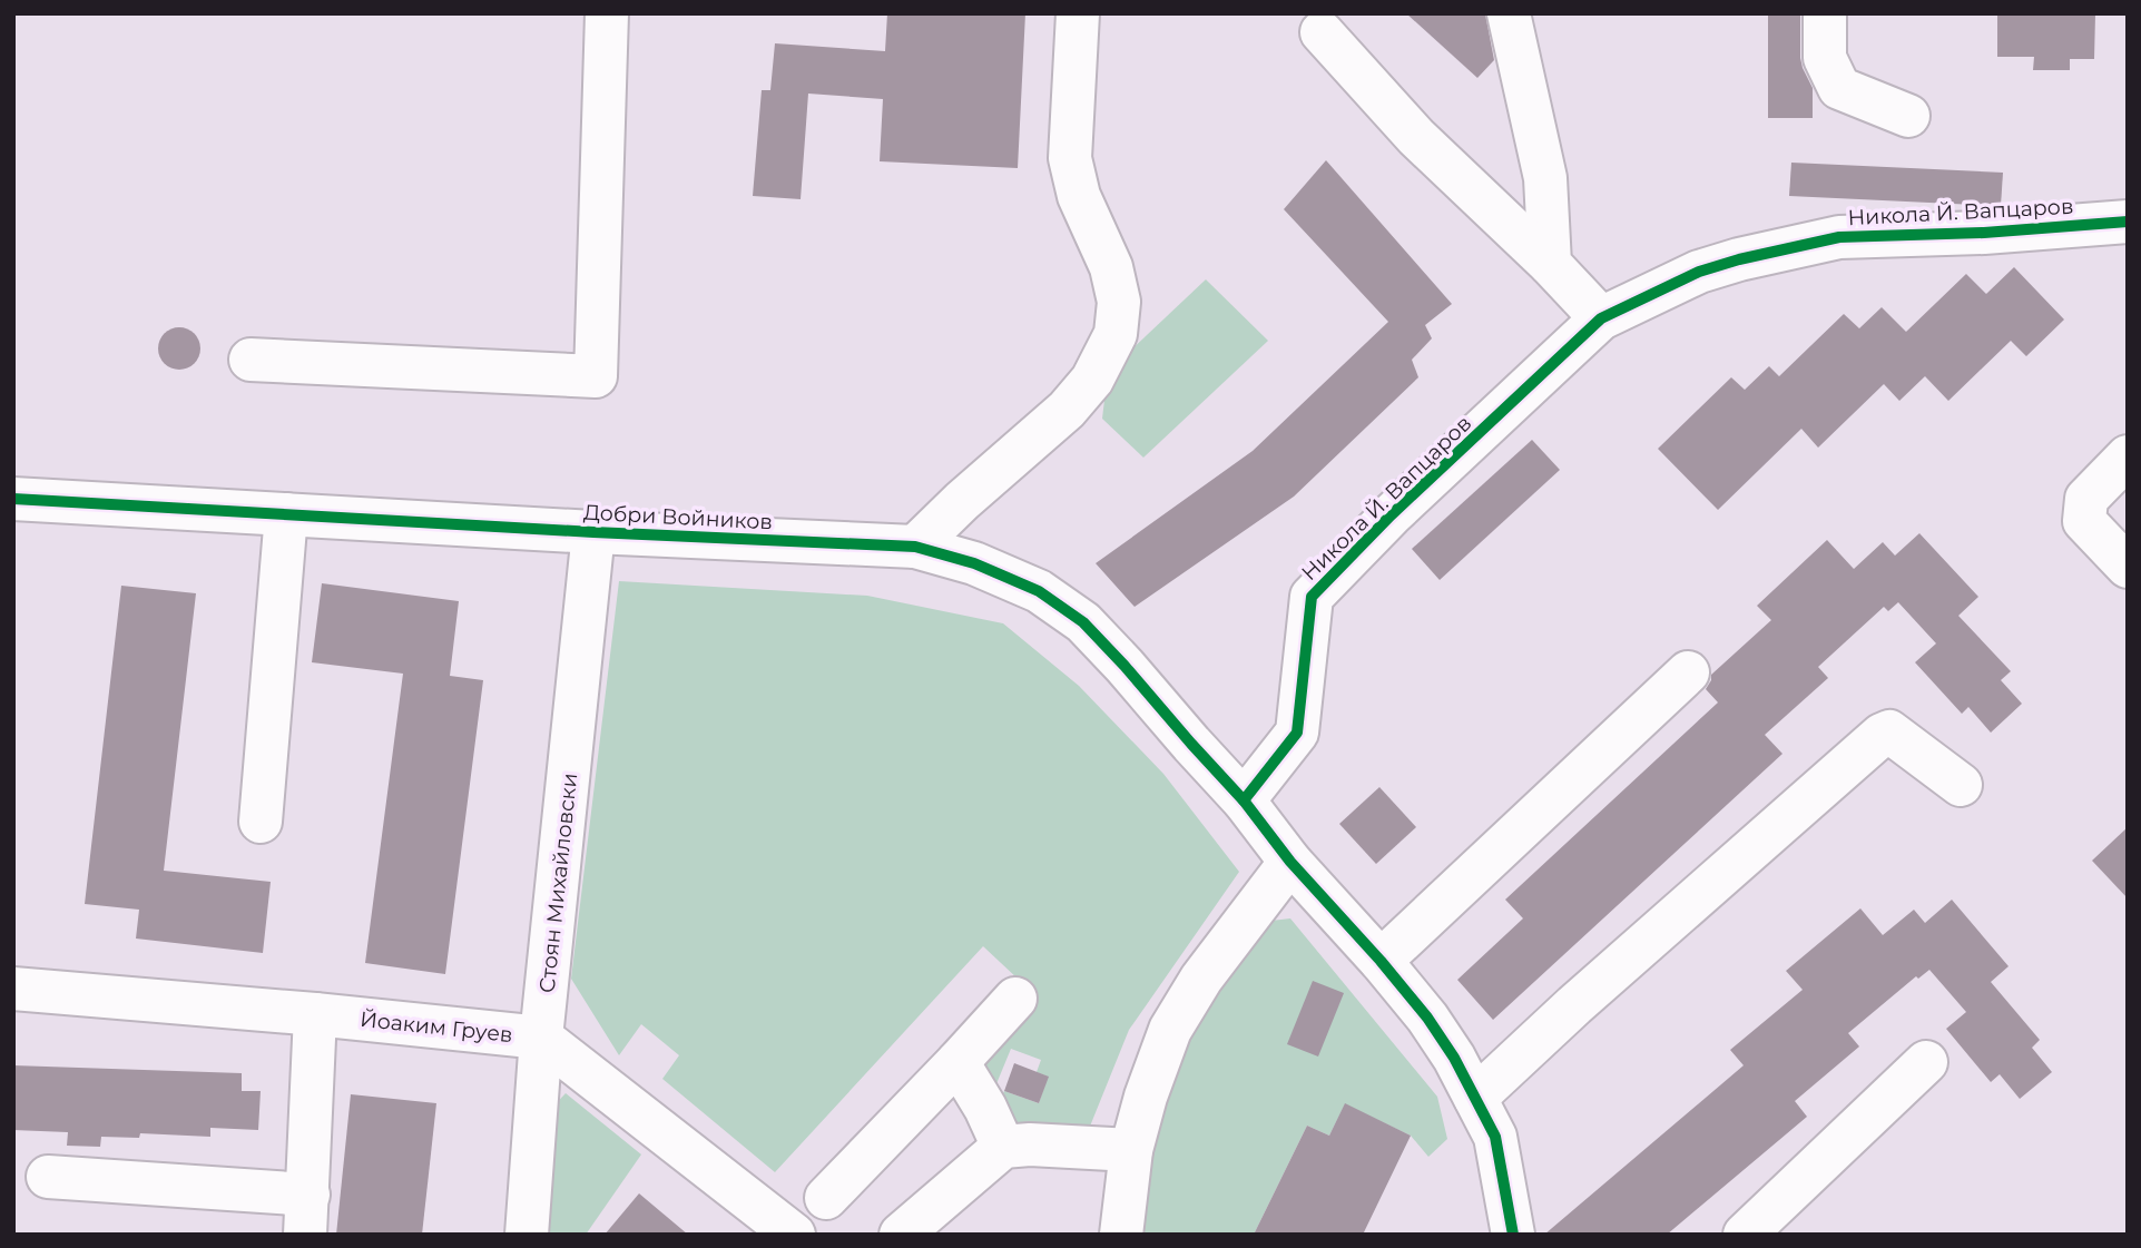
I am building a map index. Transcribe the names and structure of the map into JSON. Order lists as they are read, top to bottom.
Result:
{
  "streets": {
    "street": [
      "Никола Й. Вапцаров",
      "Добри Войников",
      "Стоян Михайловски",
      "Йоаким Груев"
    ]
  },
  "crossings": [
    ["Никола Й. Вапцаров", "Добри Войников"],
    ["Добри Войников", "Стоян Михайловски"],
    ["Стоян Михайловски", "Йоаким Груев"]
  ]
}
